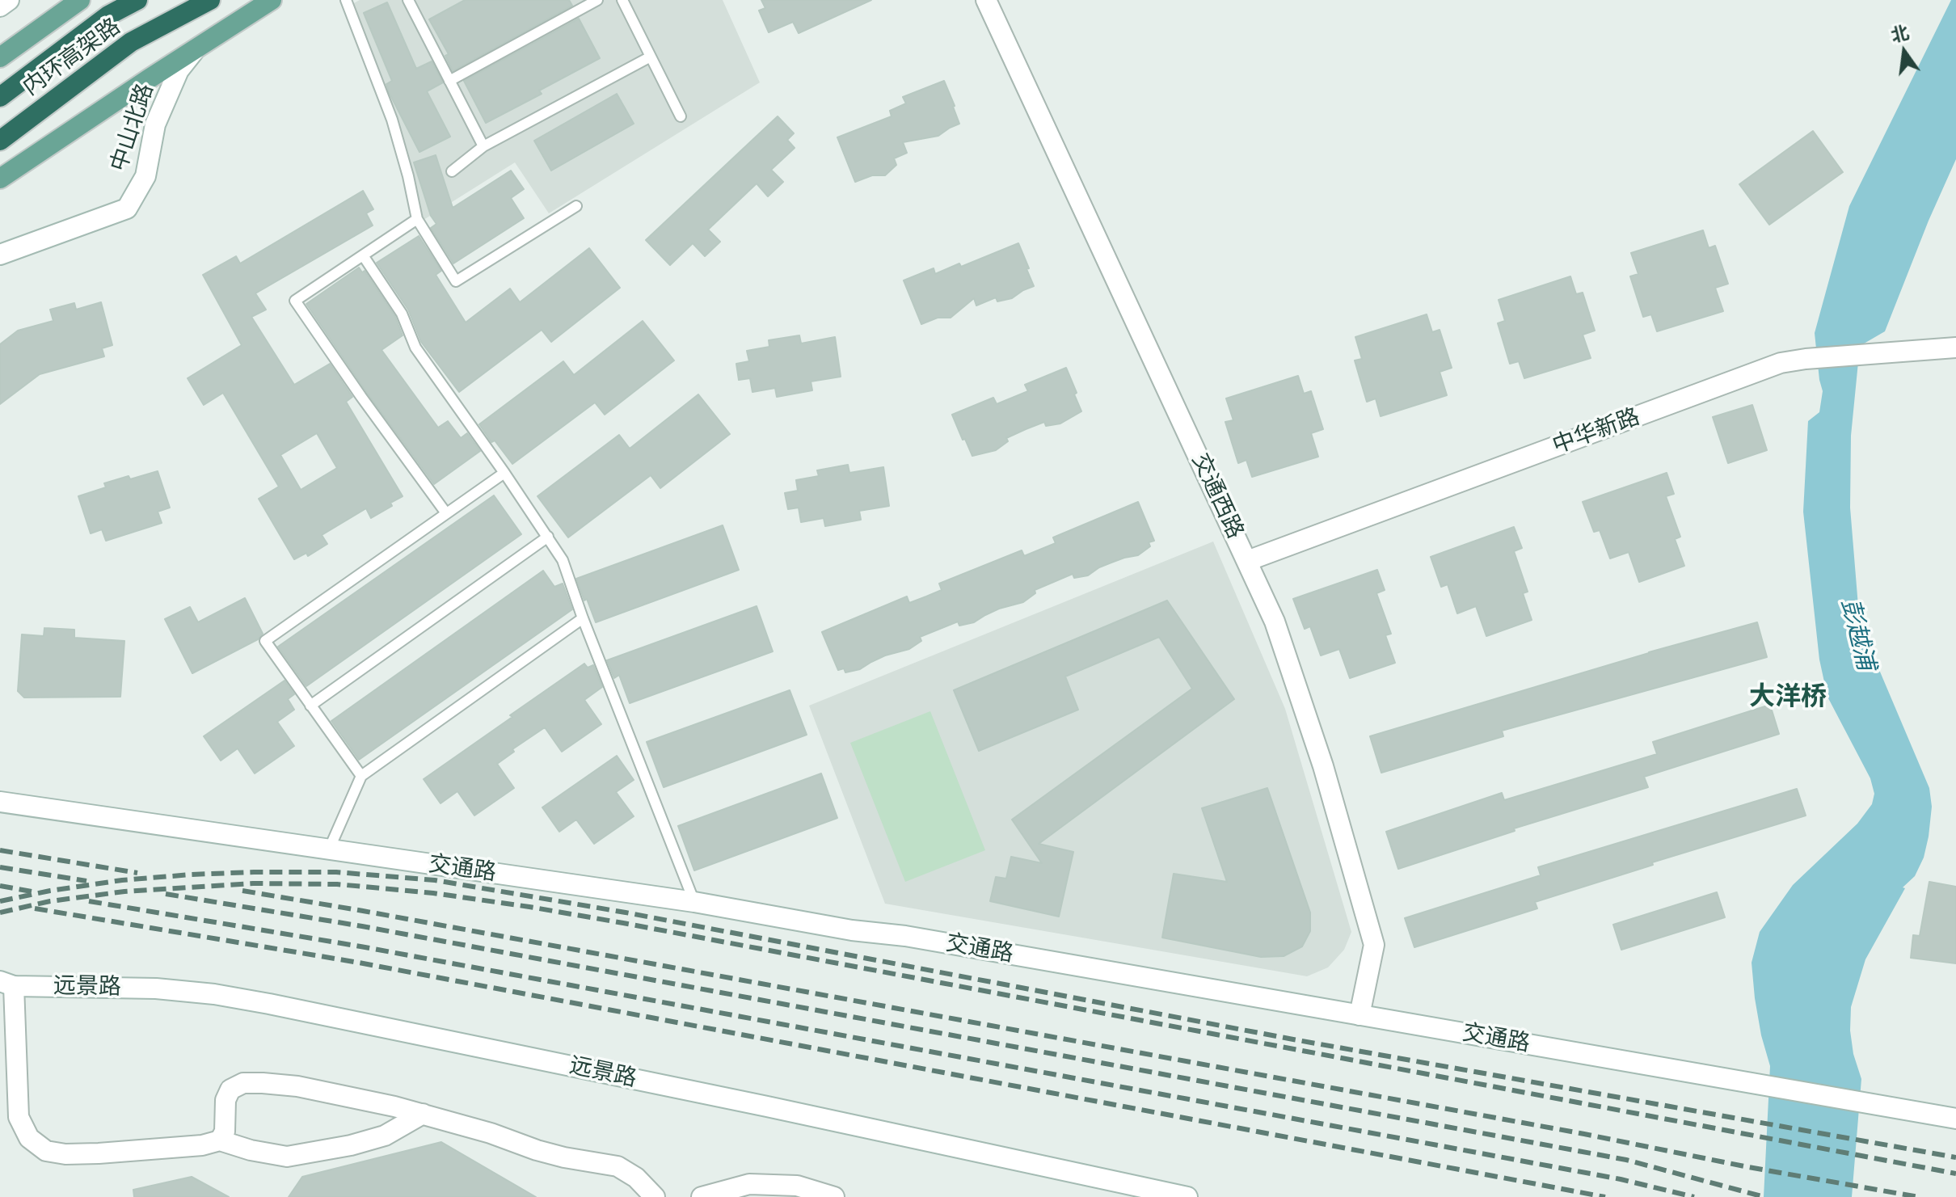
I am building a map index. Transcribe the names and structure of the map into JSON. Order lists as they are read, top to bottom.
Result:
{
  "streets": {
    "highway": ["内环高架路"],
    "main road": ["中山北路"],
    "street": [
      "中华新路",
      "交通西路",
      "交通路",
      "远景路"
    ]
  },
  "crossings": [
    ["中华新路", "交通西路"],
    ["交通西路", "交通路"]
  ],
  "districts": ["大洋桥"],
  "water": ["彭越浦"],
  "north": "top"
}
